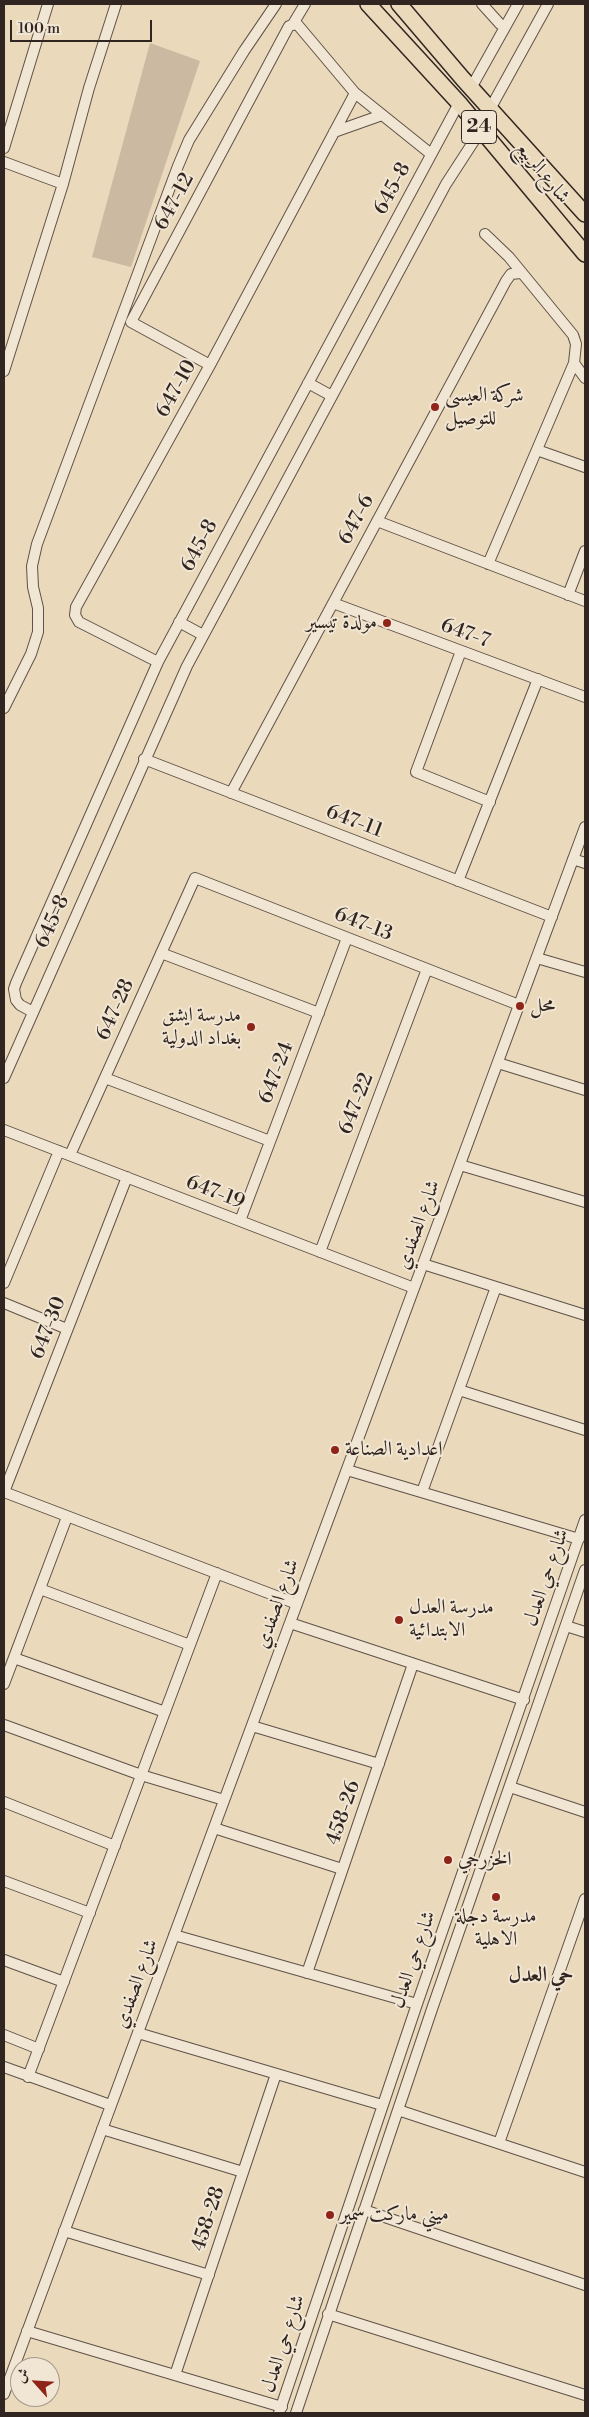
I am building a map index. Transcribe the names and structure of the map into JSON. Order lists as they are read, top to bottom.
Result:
{
  "streets": {
    "main road": ["24", "شارع الربيع"],
    "street": [
      "645-8",
      "647-12",
      "647-10",
      "647-6",
      "647-7",
      "647-11",
      "647-13",
      "647-28",
      "647-24",
      "647-22",
      "647-19",
      "شارع الصفدي",
      "647-30",
      "شارع حي العدل",
      "458-26",
      "458-28"
    ]
  },
  "crossings": [
    ["شارع الربيع", "645-8"],
    ["645-8", "647-10"],
    ["645-8", "647-11"],
    ["647-12", "647-10"],
    ["647-6", "647-7"],
    ["647-6", "647-11"],
    ["647-11", "شارع الصفدي"],
    ["647-13", "647-28"],
    ["647-13", "647-24"],
    ["647-13", "647-22"],
    ["647-13", "شارع الصفدي"],
    ["647-28", "647-19"],
    ["647-24", "647-19"],
    ["647-22", "647-19"],
    ["647-19", "شارع الصفدي"],
    ["647-19", "647-30"]
  ],
  "districts": ["حي العدل"],
  "places": [
    "شركة العيسى للتوصيل",
    "مولدة تيسير",
    "محل",
    "مدرسة ايشق بغداد الدولية",
    "اعدادية الصناعة",
    "مدرسة العدل الابتدائية",
    "الخزرجي",
    "مدرسة دجلة الاهلية",
    "ميني ماركت سمير"
  ],
  "scale_bar": "100 m",
  "north": "top left"
}
